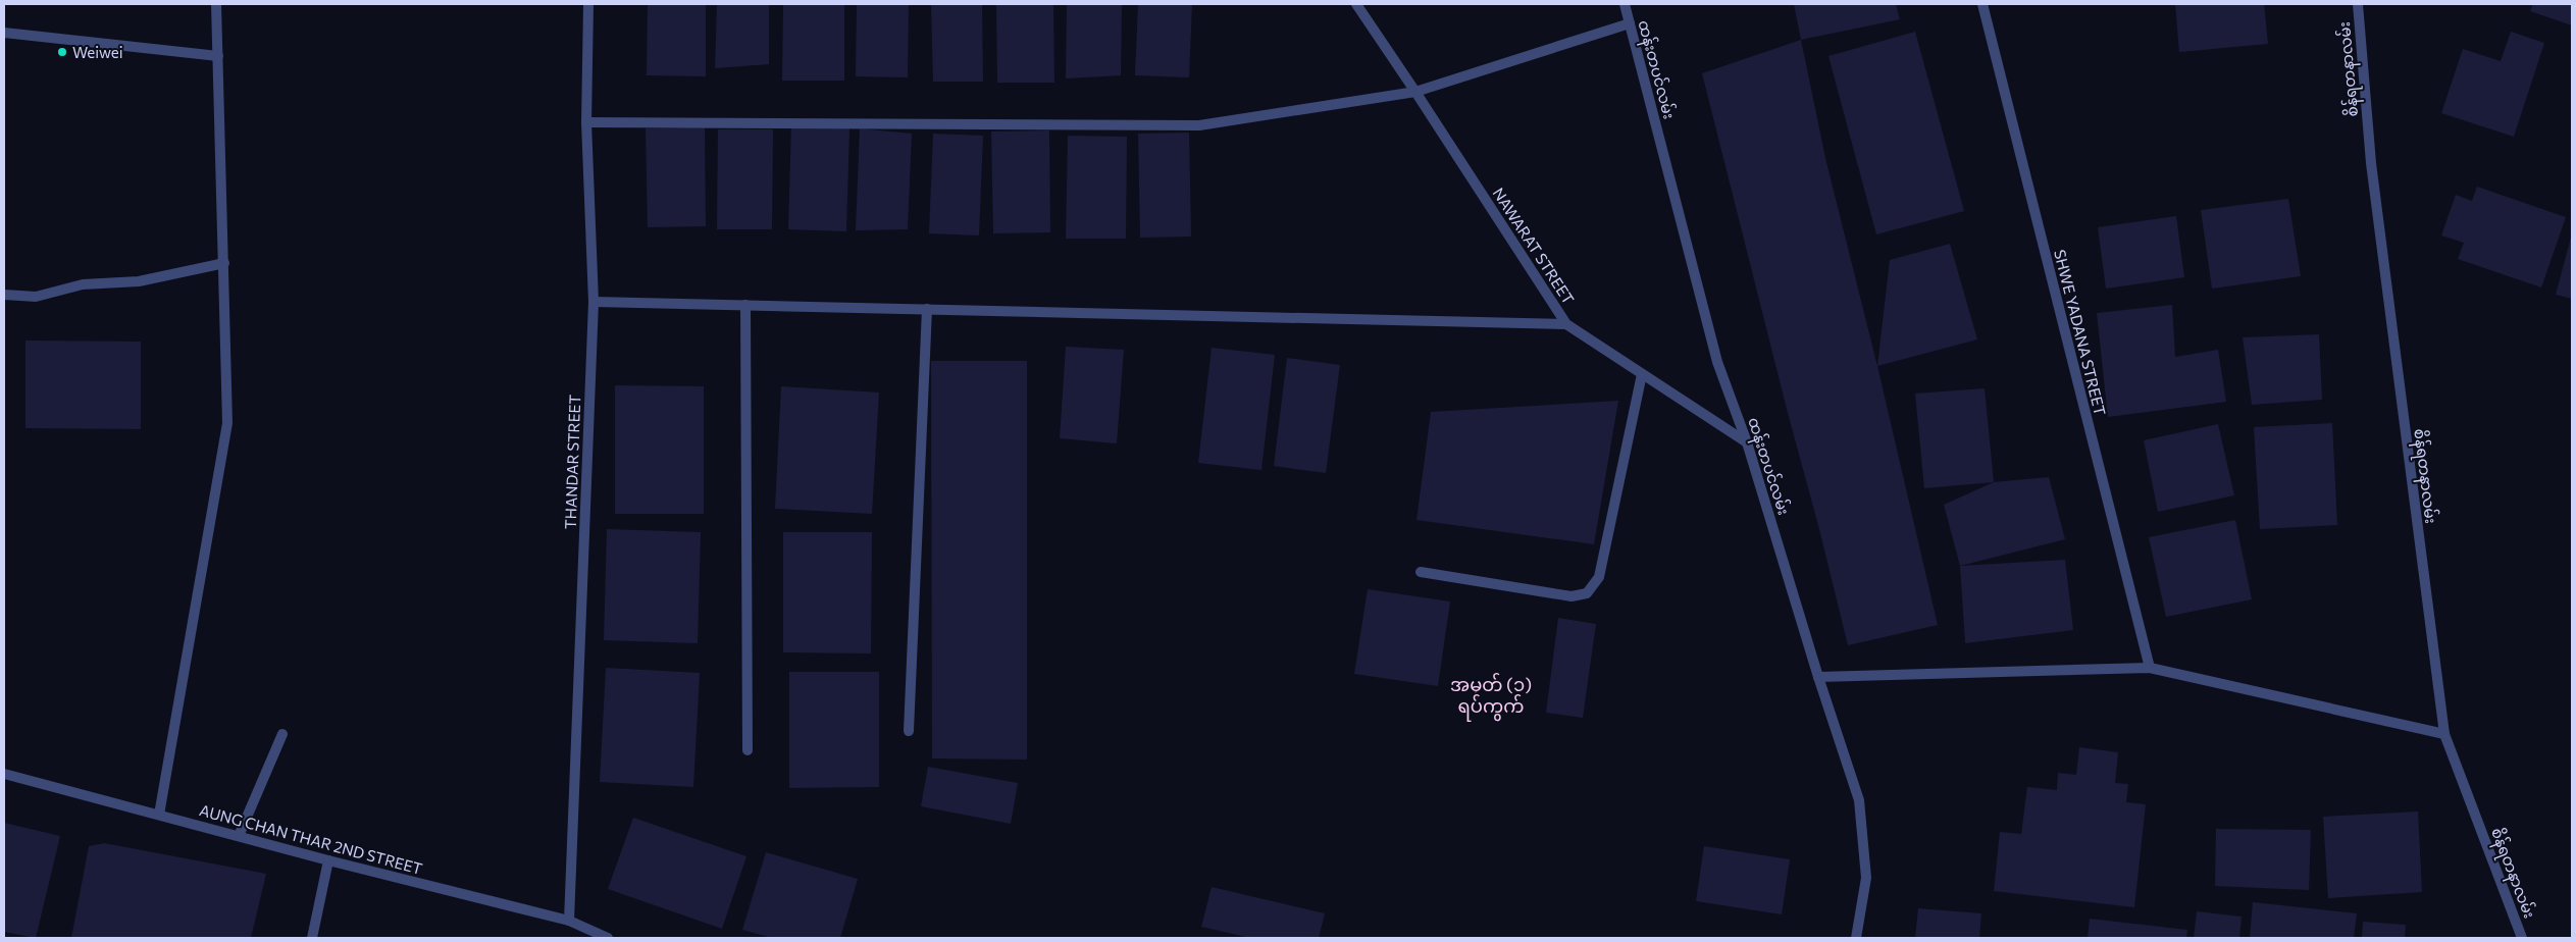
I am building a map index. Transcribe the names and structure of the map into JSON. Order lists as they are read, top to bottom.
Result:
{
  "streets": {
    "street": [
      "ထန်းတပင်လမ်း",
      "စိန်ရတနာလမ်း",
      "NAWARAT STREET",
      "SHWE YADANA STREET",
      "THANDAR STREET",
      "AUNG CHAN THAR 2ND STREET"
    ]
  },
  "crossings": [
    ["ထန်းတပင်လမ်း", "NAWARAT STREET"],
    ["THANDAR STREET", "AUNG CHAN THAR 2ND STREET"]
  ],
  "districts": ["အမှတ် (၁) ရပ်ကွက်"],
  "places": ["Weiwei"]
}
